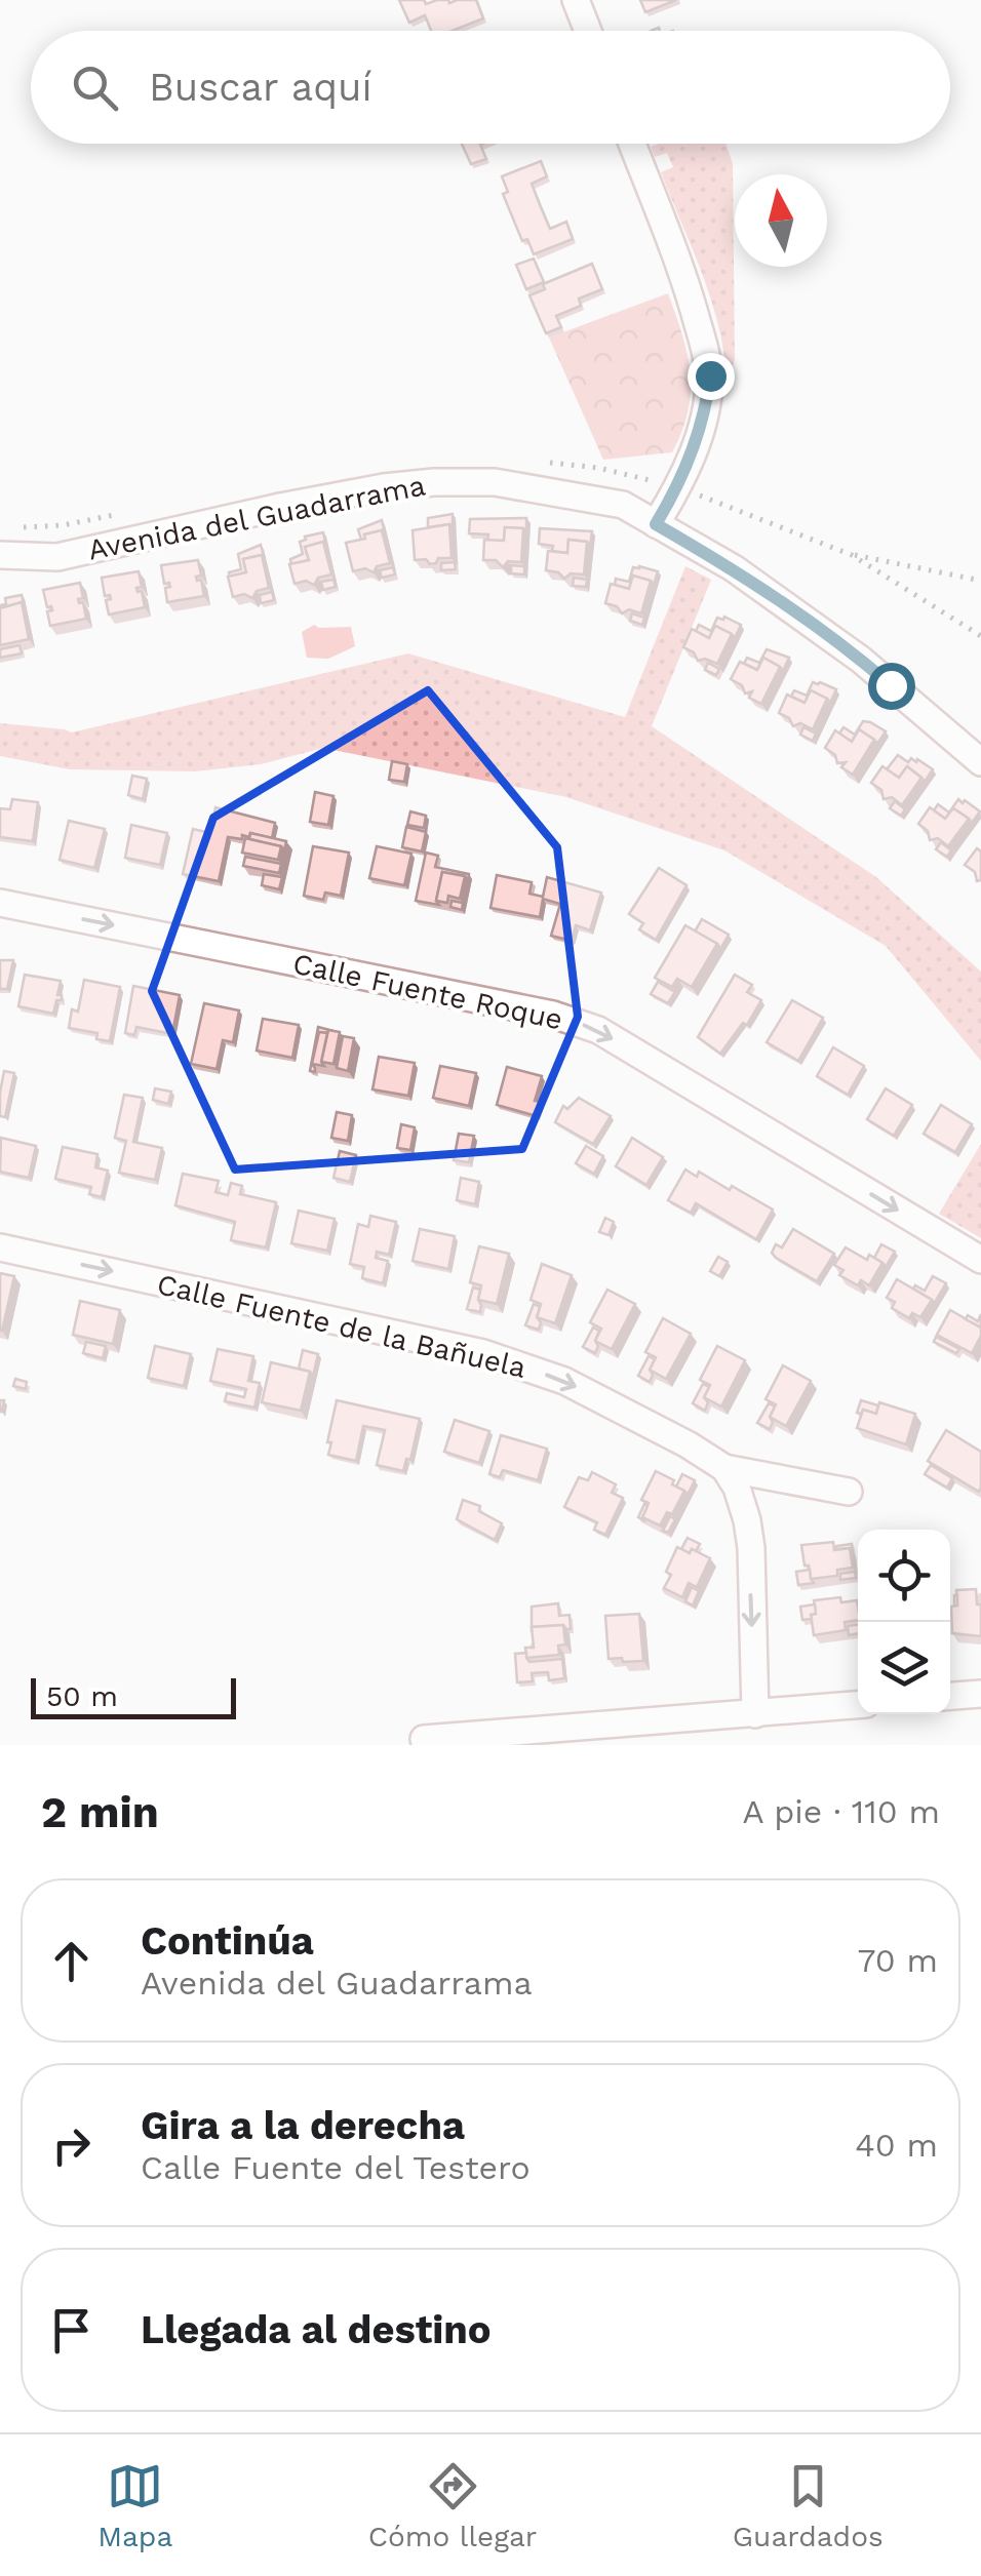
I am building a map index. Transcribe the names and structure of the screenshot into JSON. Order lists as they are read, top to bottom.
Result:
{
  "streets": {
    "street": ["Avenida del Guadarrama", "Calle Fuente Roque", "Calle Fuente de la Bañuela"]
  },
  "one_way": ["Calle Fuente Roque", "Calle Fuente de la Bañuela"],
  "scale_bar": "50 m",
  "north": "top",
  "page": {
    "search": "Buscar aquí",
    "scale": "50 m",
    "heading": ["2 min", "A pie · 110 m"],
    "list": [
      ["Continúa", "Avenida del Guadarrama", "70 m"],
      ["Gira a la derecha", "Calle Fuente del Testero", "40 m"],
      "Llegada al destino"
    ],
    "nav": ["Mapa", "Cómo llegar", "Guardados"]
  }
}
